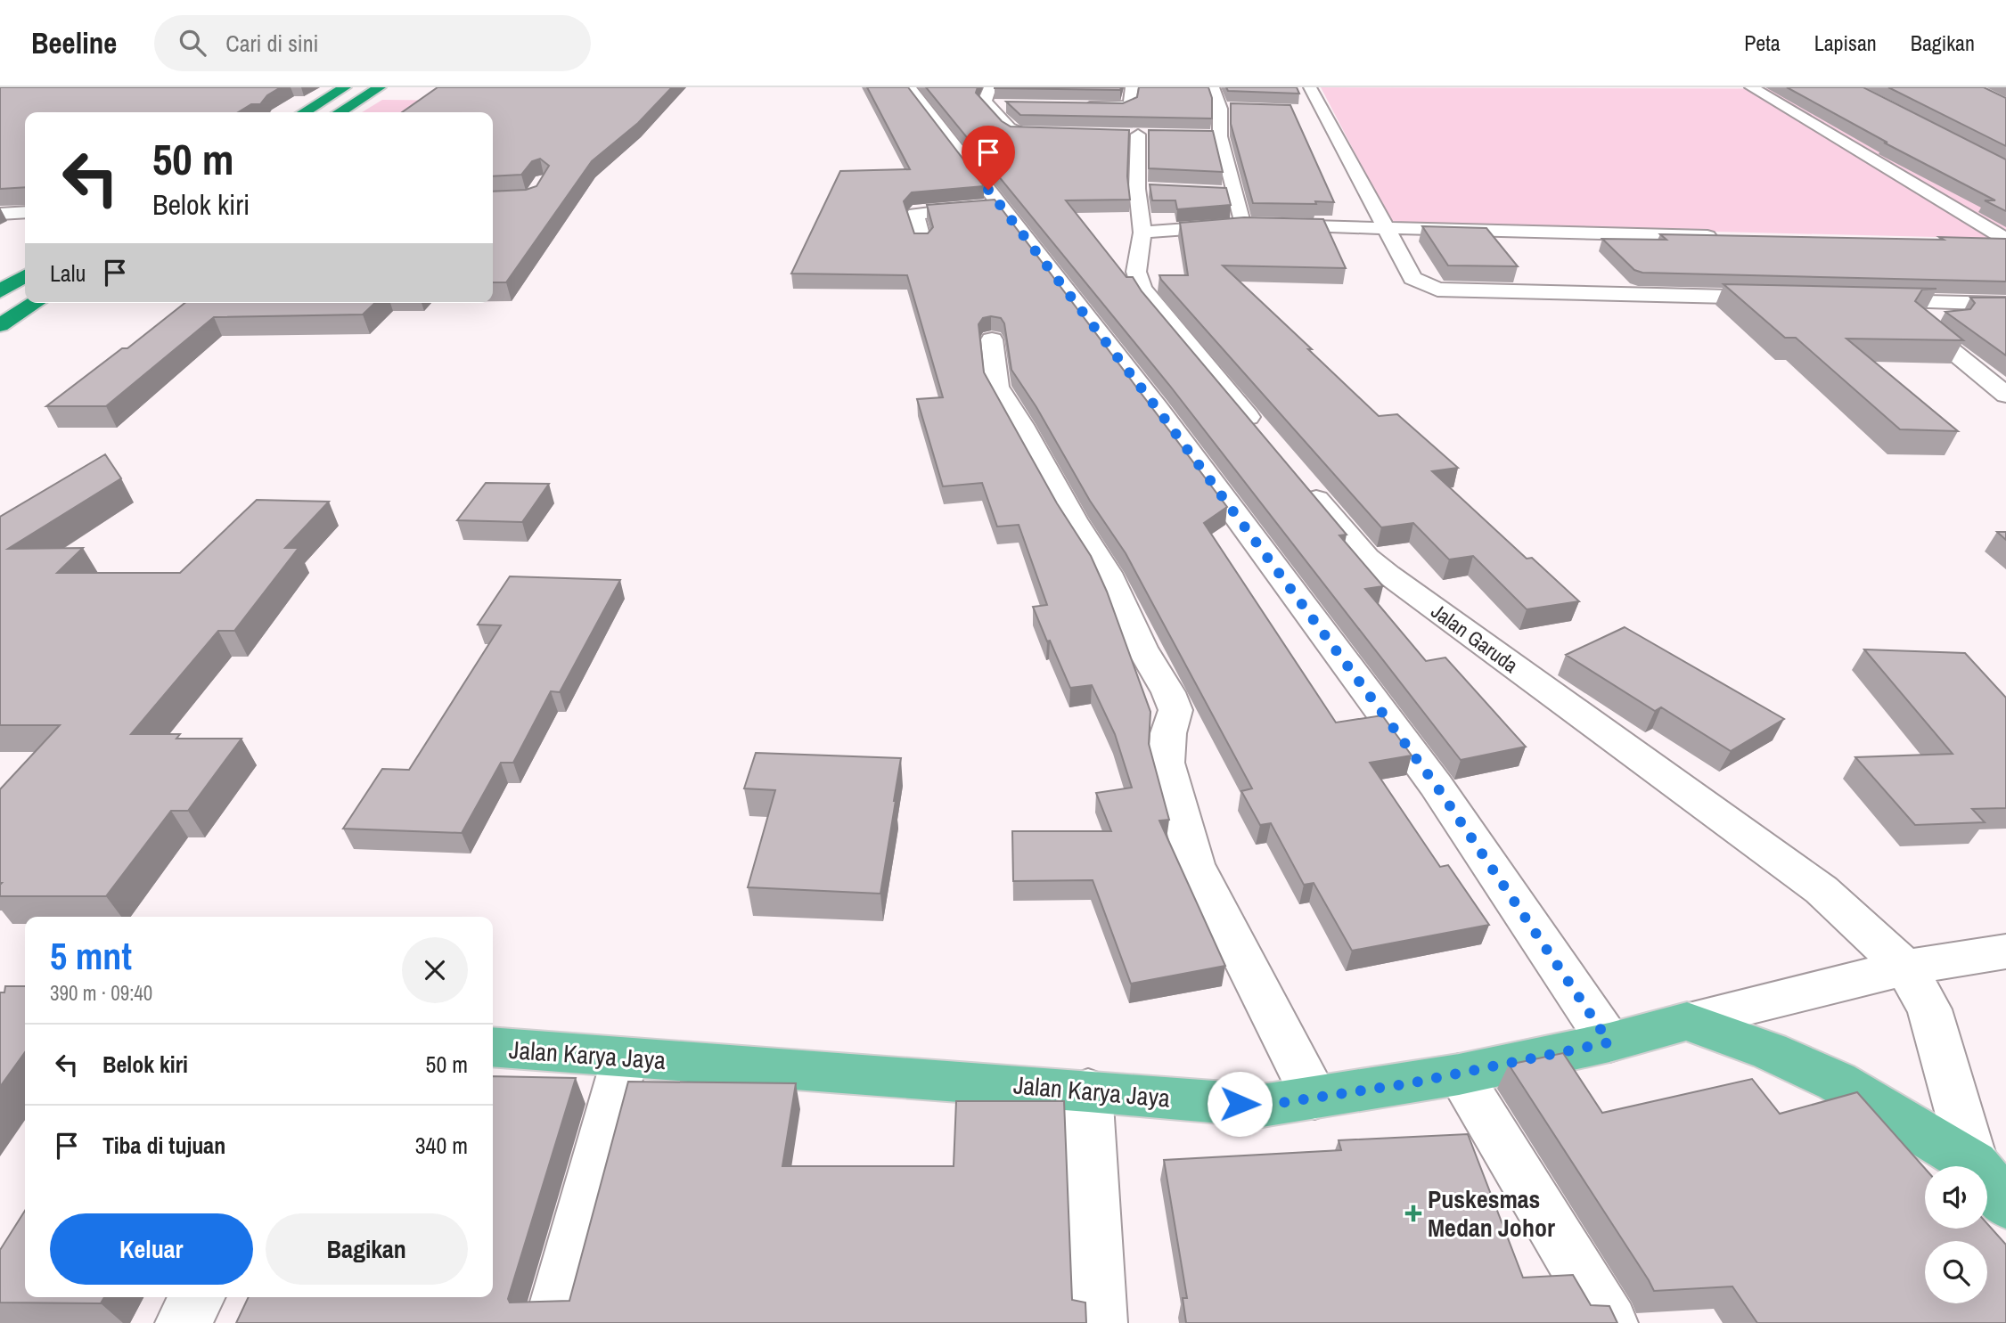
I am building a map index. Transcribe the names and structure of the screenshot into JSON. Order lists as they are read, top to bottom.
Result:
{
  "streets": {
    "main road": ["Jalan Karya Jaya"],
    "street": ["Jalan Garuda"]
  },
  "places": {
    "health": ["Puskesmas Medan Johor"]
  },
  "page": {
    "header": "Beeline",
    "search": "Cari di sini",
    "nav": ["Peta", "Lapisan", "Bagikan"],
    "turn": ["50 m", "Belok kiri"],
    "then": "Lalu",
    "heading": ["5 mnt", "390 m · 09:40"],
    "list": [
      {
        "name": "Belok kiri",
        "value": "50 m"
      },
      {
        "name": "Tiba di tujuan",
        "value": "340 m"
      }
    ],
    "buttons": ["Keluar", "Bagikan"]
  }
}
